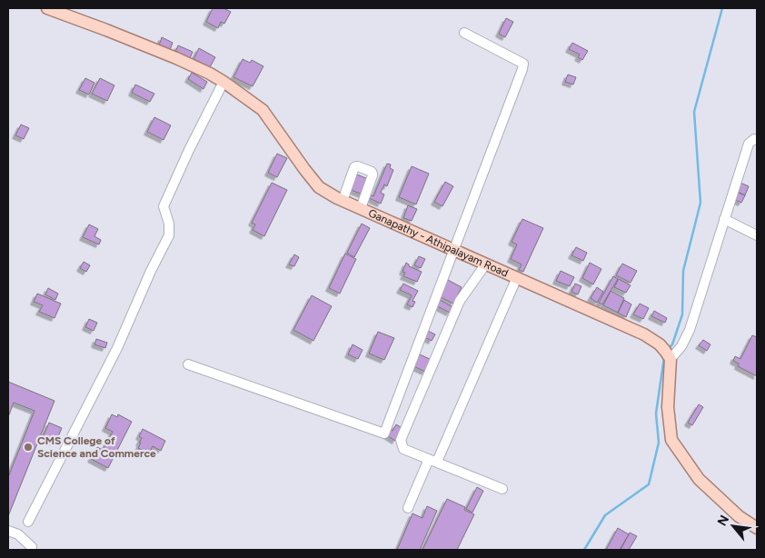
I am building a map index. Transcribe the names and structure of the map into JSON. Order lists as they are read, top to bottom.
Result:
{
  "streets": {
    "main road": ["Ganapathy - Athipalayam Road"]
  },
  "places": ["CMS College of Science and Commerce"],
  "north": "top left"
}
